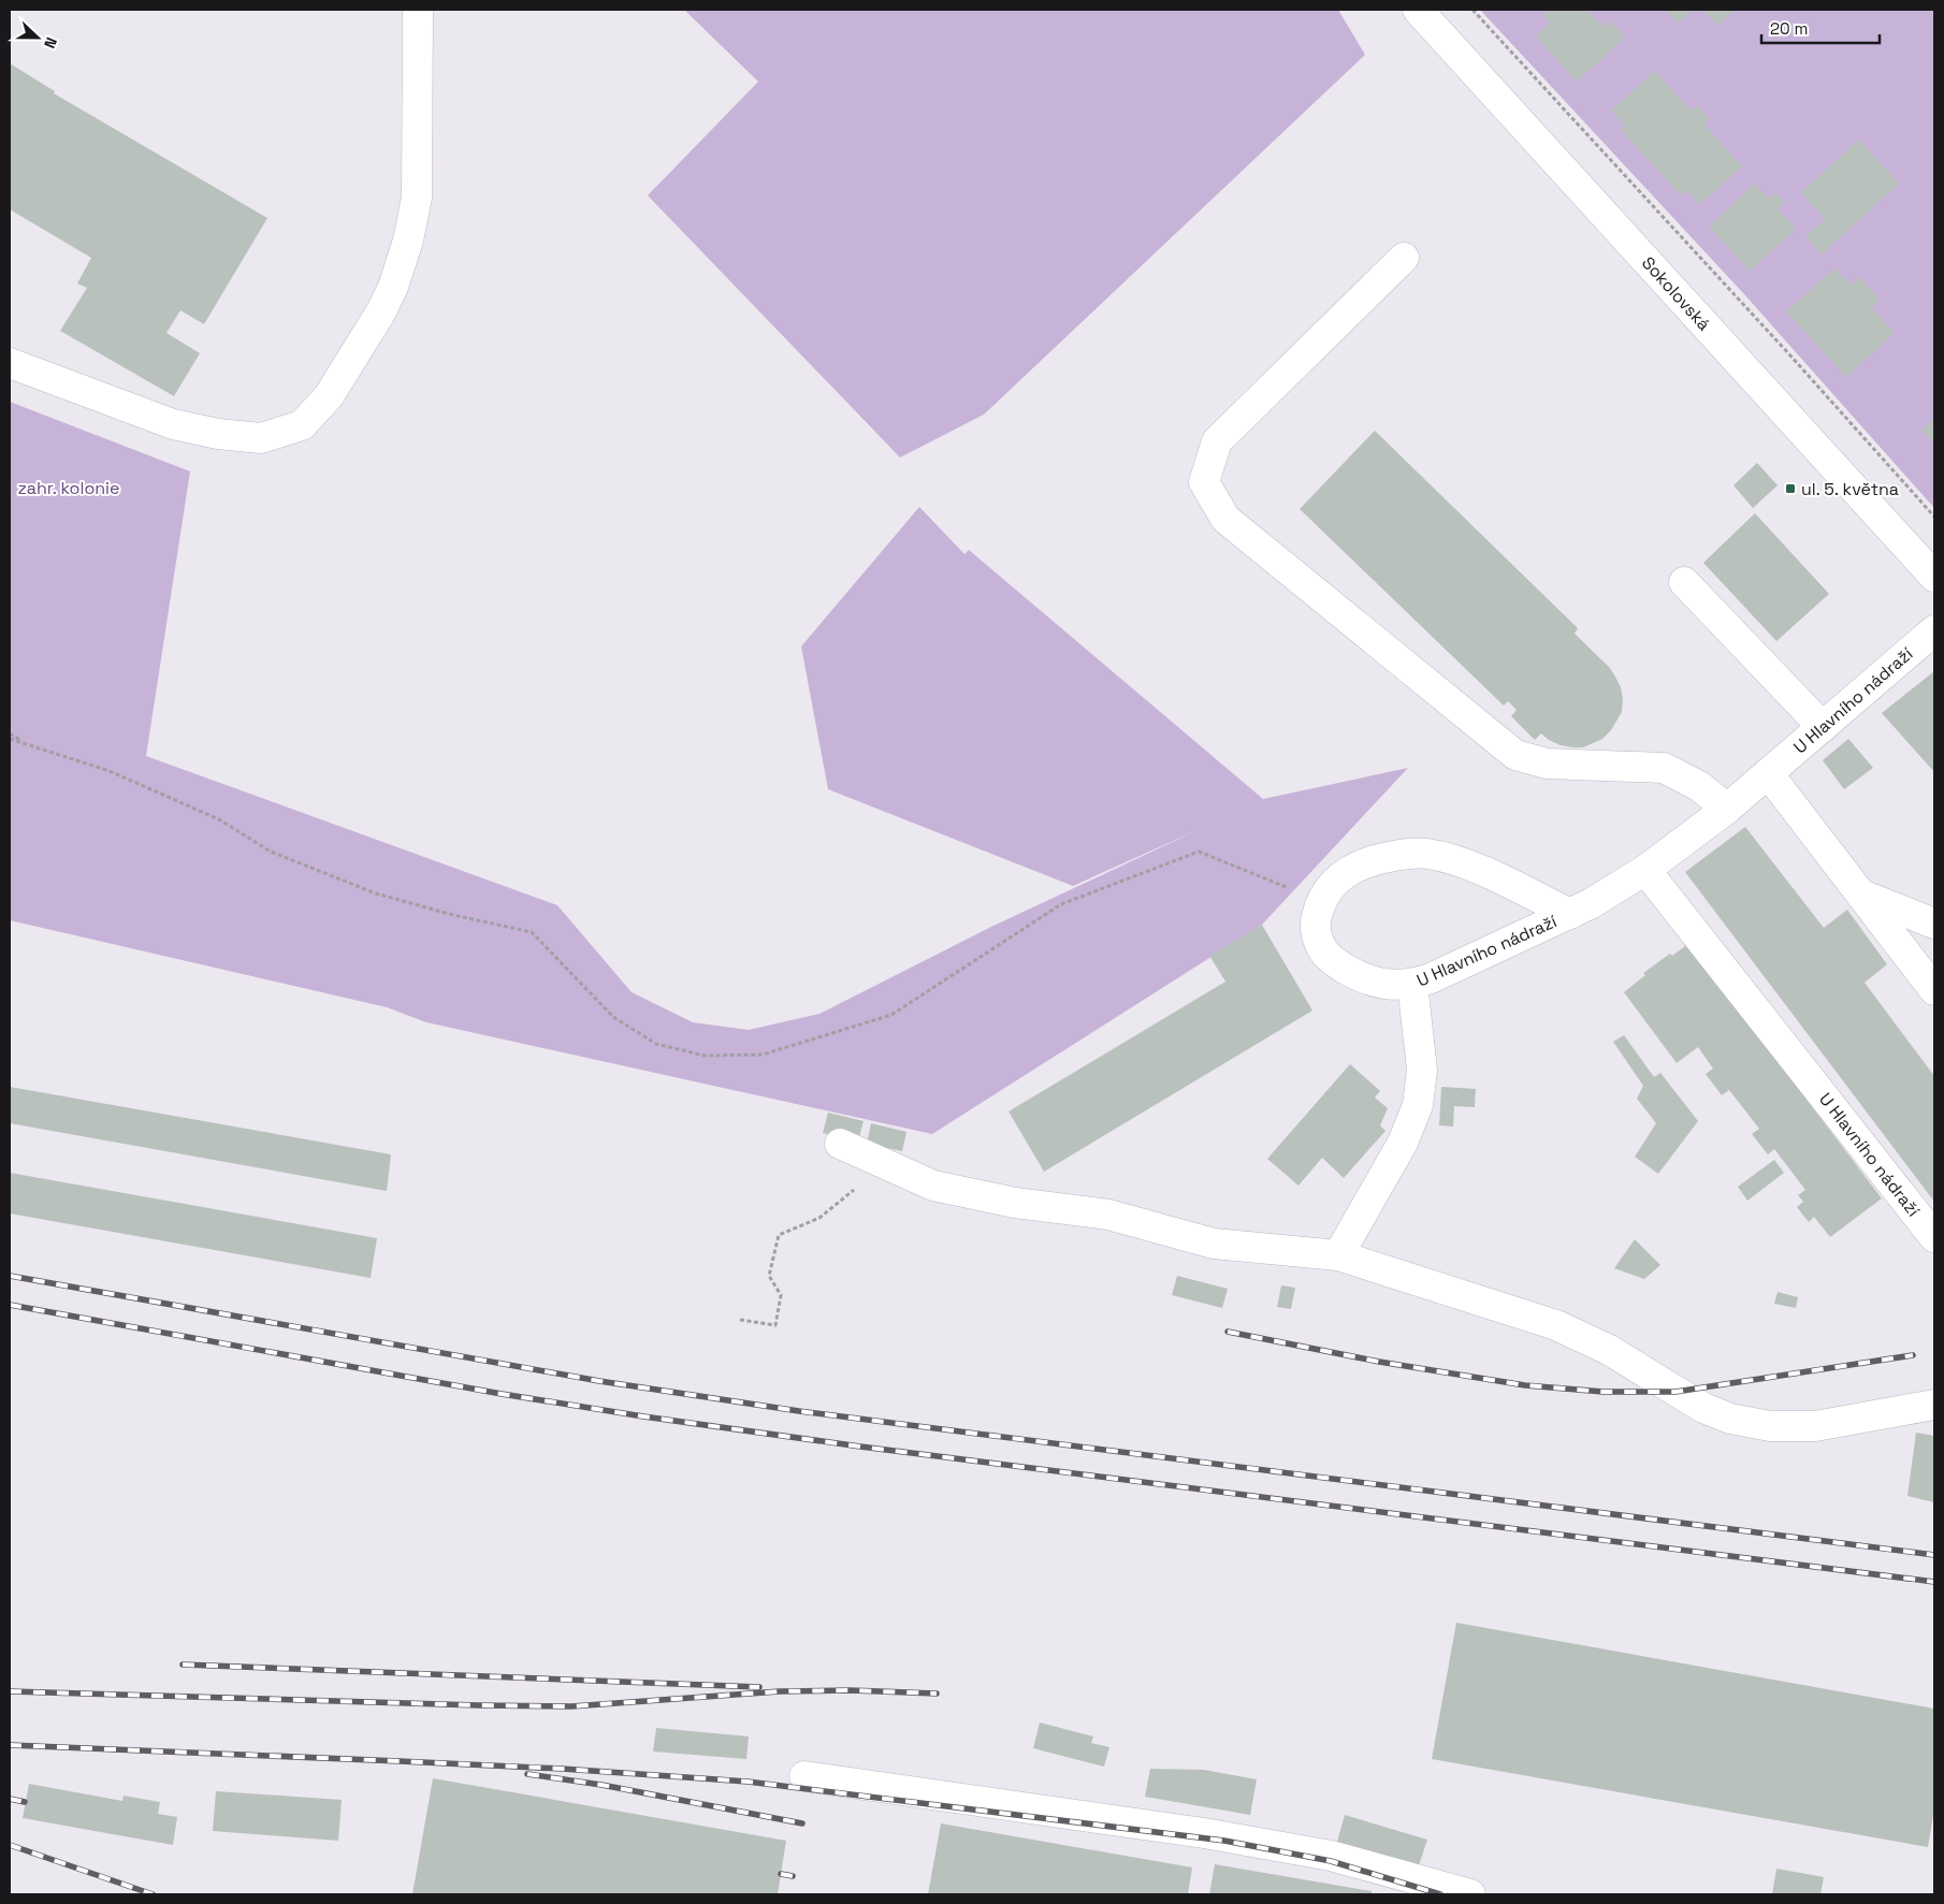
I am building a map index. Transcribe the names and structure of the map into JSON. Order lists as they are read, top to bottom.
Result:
{
  "streets": {
    "street": ["Sokolovská", "U Hlavního nádraží"]
  },
  "parks": ["zahr. kolonie"],
  "places": {
    "transit": ["ul. 5. května"]
  },
  "scale_bar": "20 m",
  "north": "right"
}
